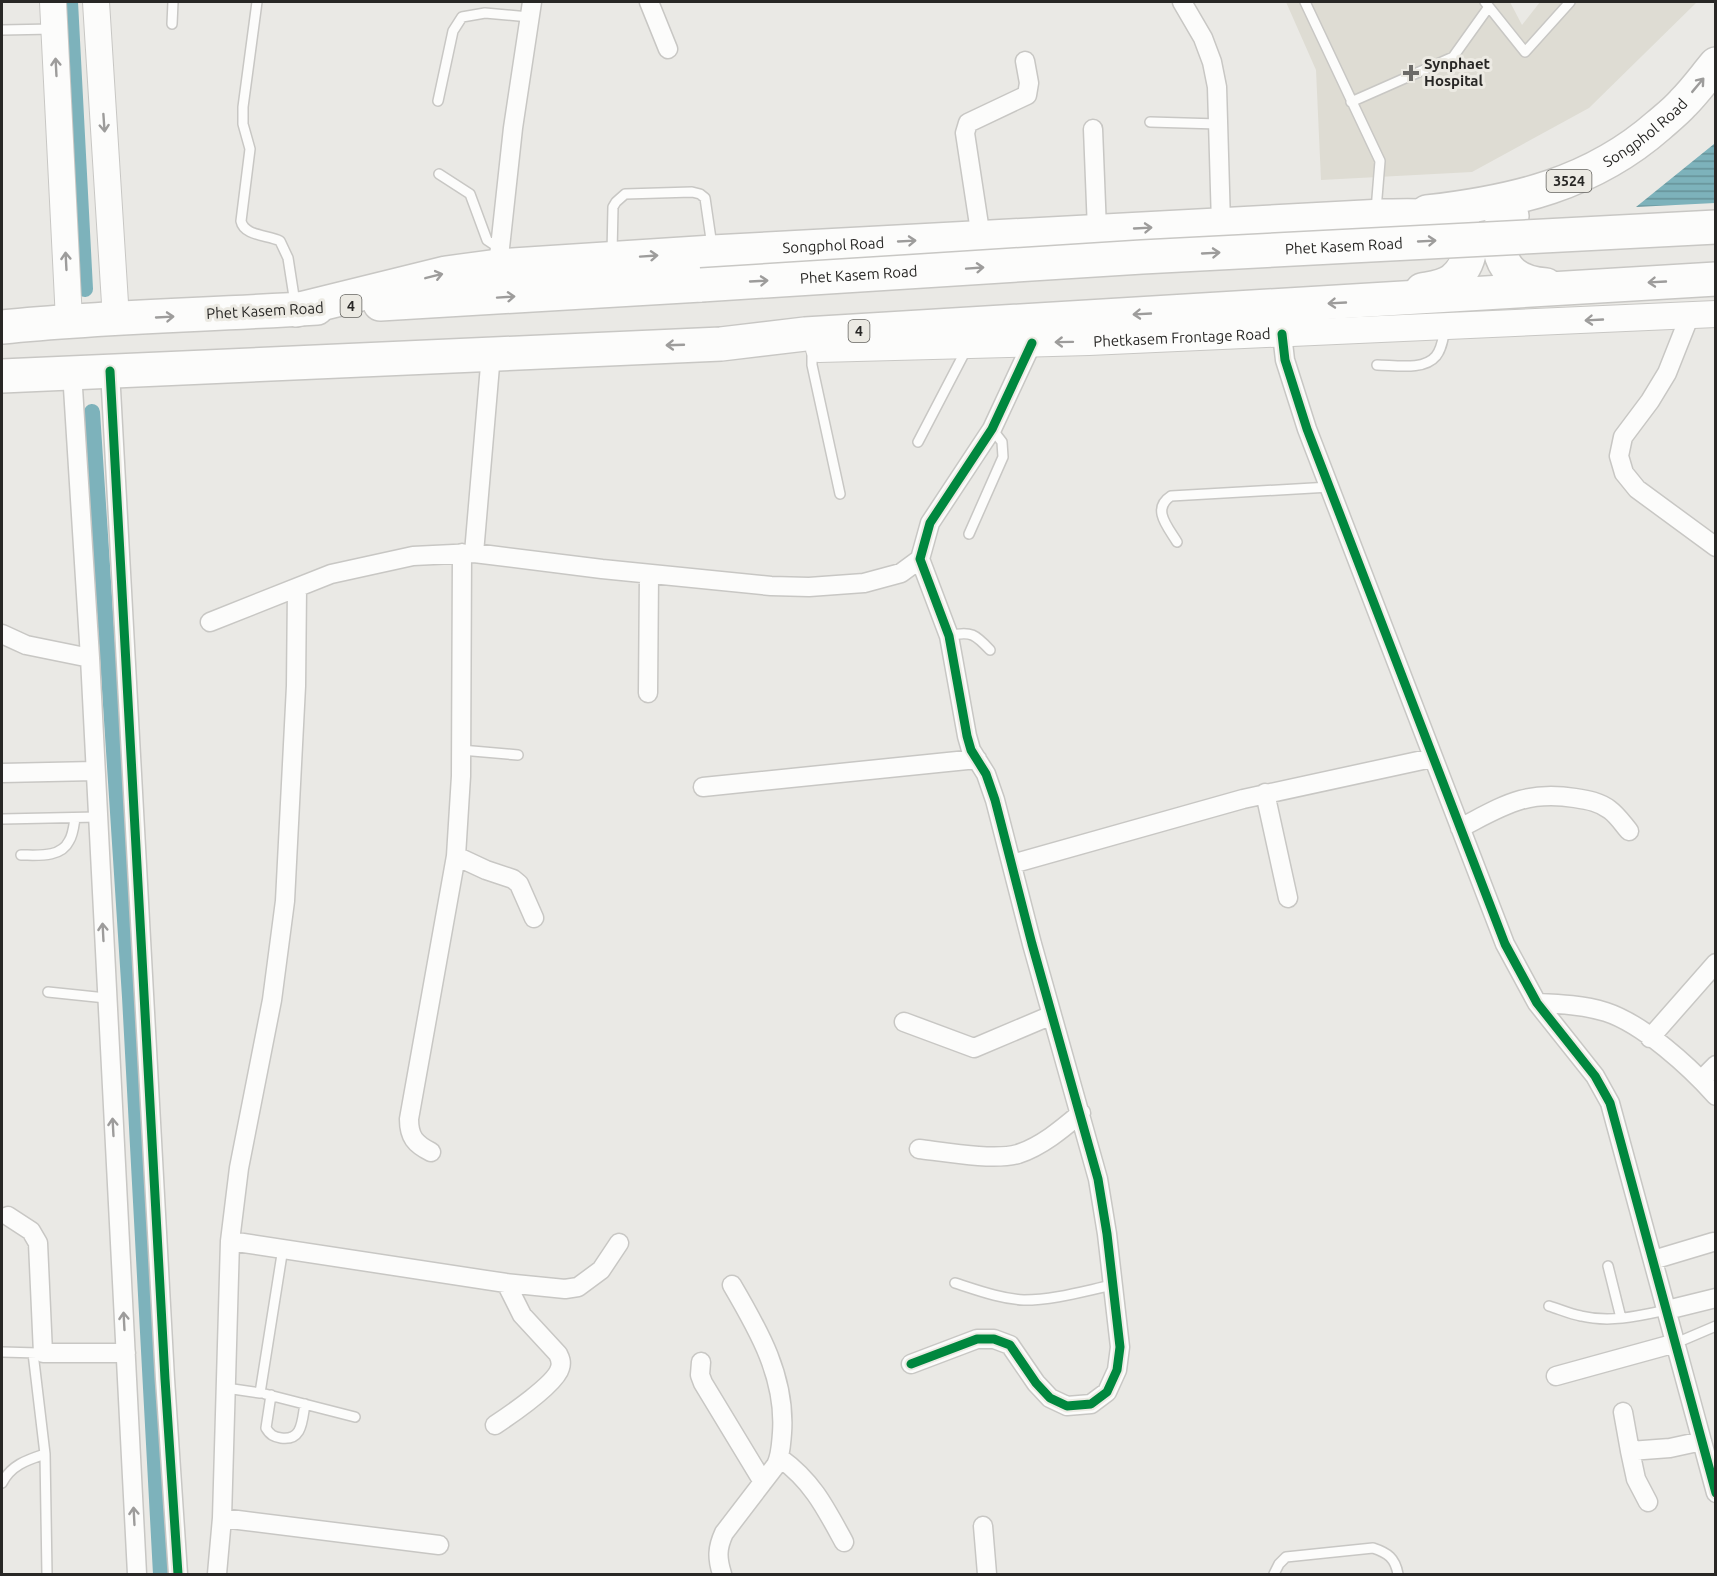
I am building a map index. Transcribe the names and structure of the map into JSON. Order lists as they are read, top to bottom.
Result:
{
  "streets": {
    "highway": [
      "Songphol Road",
      "3524",
      "Phet Kasem Road",
      "4"
    ],
    "main road": ["Phetkasem Frontage Road"]
  },
  "crossings": [
    ["Songphol Road", "Phet Kasem Road"],
    ["4", "Phetkasem Frontage Road"]
  ],
  "one_way": ["Phetkasem Frontage Road"],
  "places": {
    "health": ["Synphaet Hospital"]
  }
}
